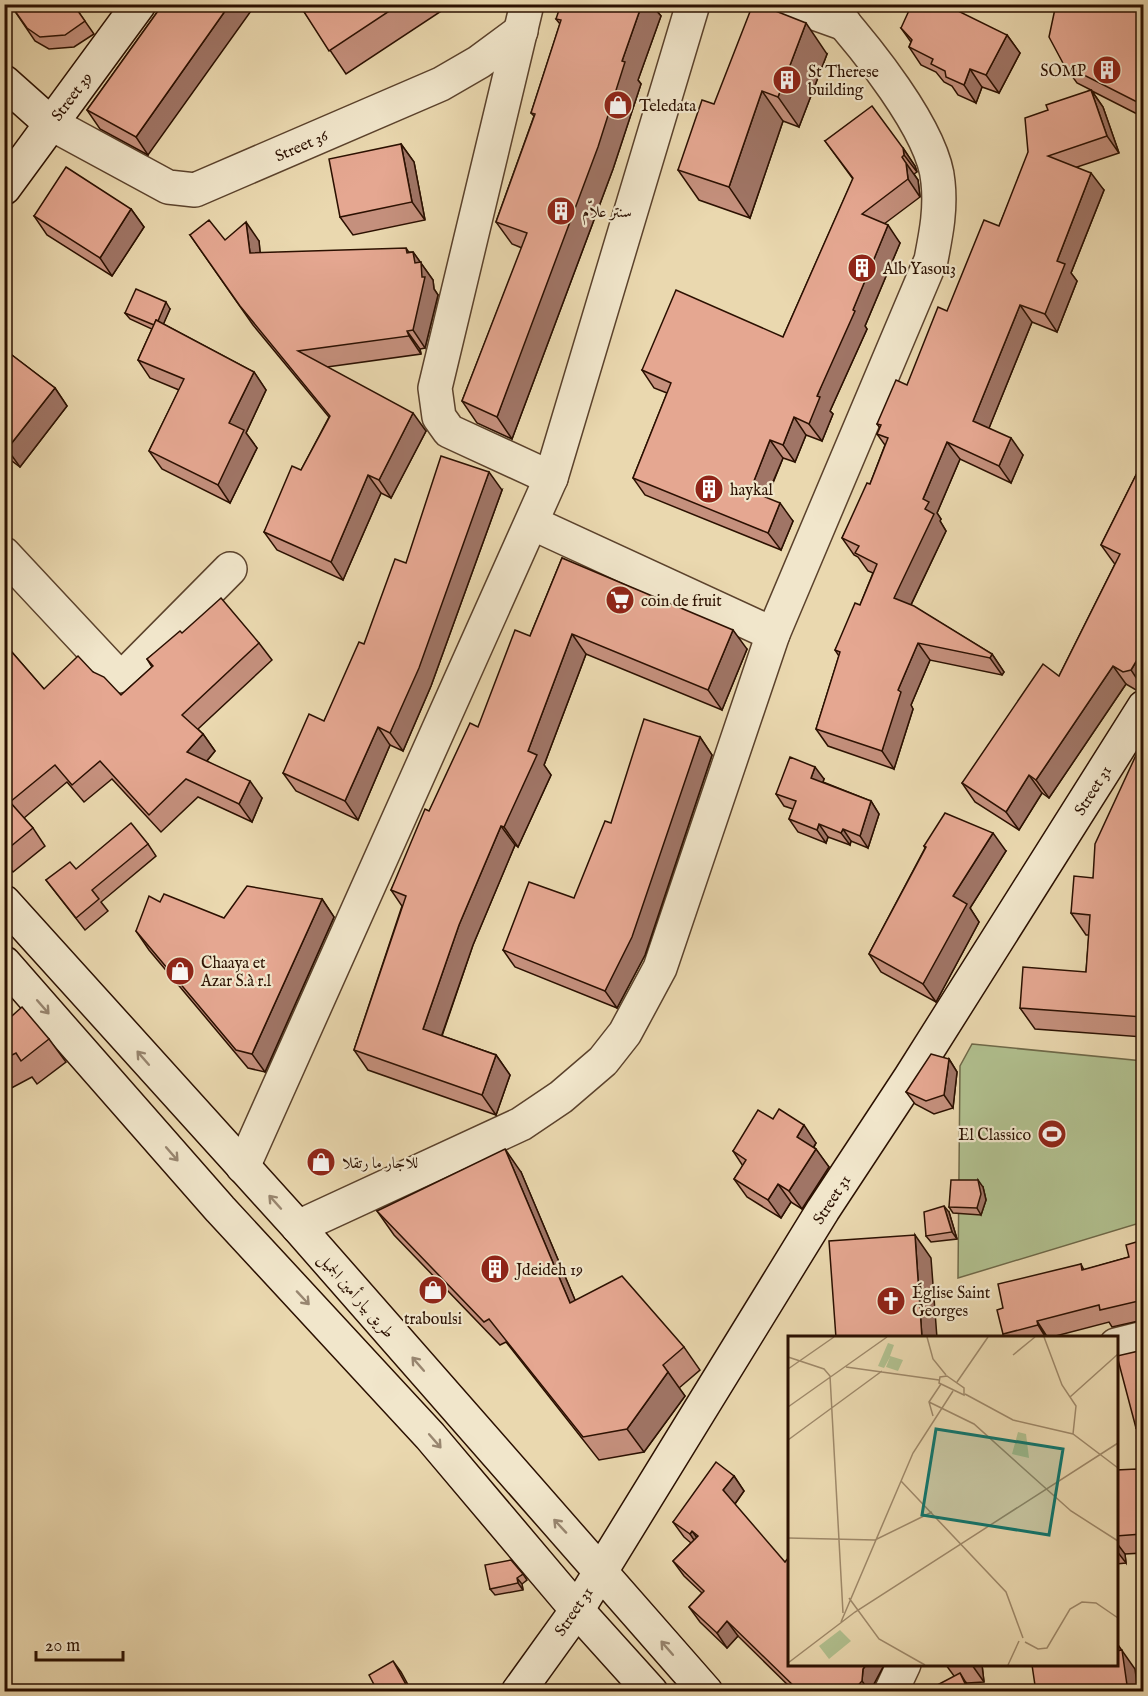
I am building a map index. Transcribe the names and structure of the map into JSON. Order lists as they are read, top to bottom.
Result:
{
  "streets": {
    "street": [
      "Street 39",
      "Street 36",
      "Street 31",
      "طريق بيار أمين الجميل"
    ]
  },
  "crossings": [
    ["Street 39", "Street 36"],
    ["Street 31", "طريق بيار أمين الجميل"]
  ],
  "places": {
    "building": [
      "SOMP",
      "St Therese building",
      "سنتر علاّم",
      "Alb Yasou3",
      "haykal",
      "Jdeideh 19"
    ],
    "shop": [
      "Teledata",
      "Chaaya et Azar S.à r.l",
      "للاجار ما رتقلا",
      "traboulsi"
    ],
    "supermarket": ["coin de fruit"],
    "sports": ["El Classico"],
    "church": ["Église Saint Georges"]
  },
  "scale_bar": "20 m"
}
